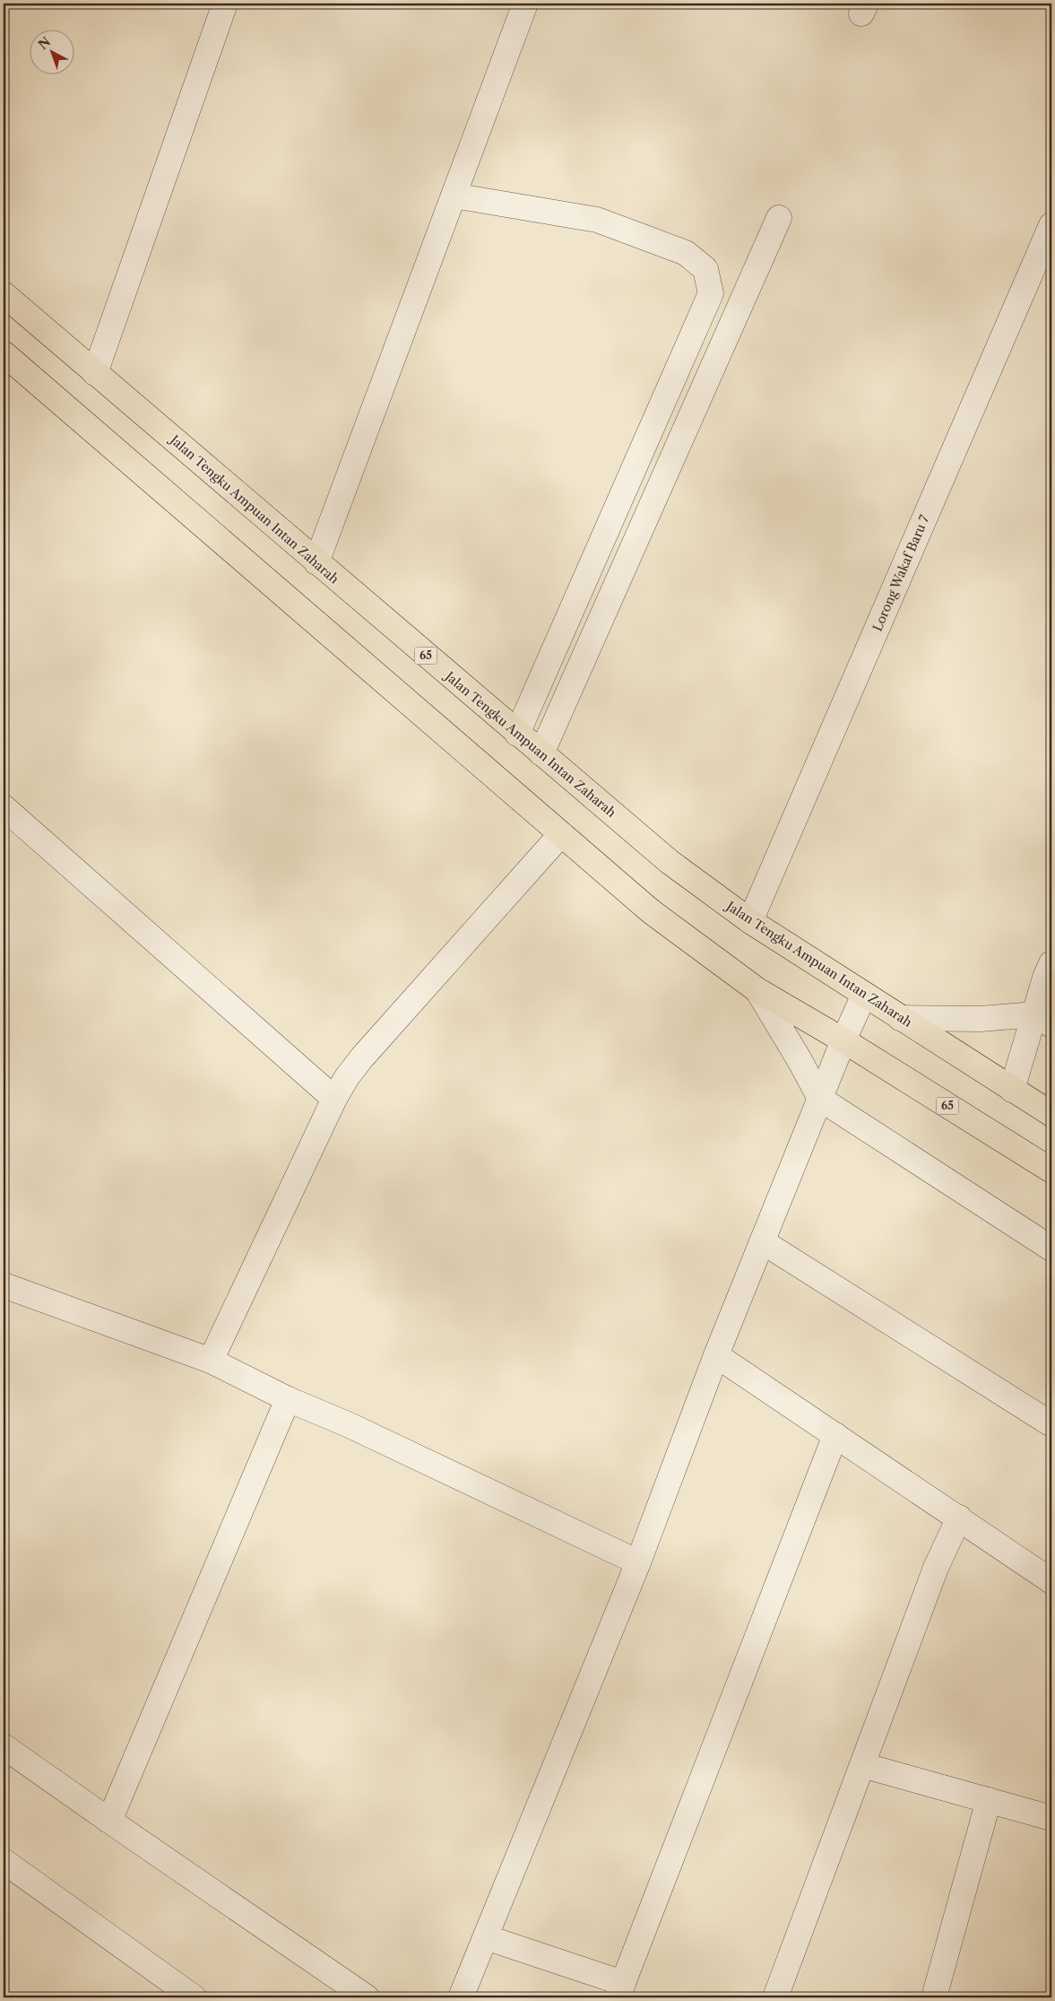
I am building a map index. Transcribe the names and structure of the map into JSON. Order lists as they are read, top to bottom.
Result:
{
  "streets": {
    "main road": ["Jalan Tengku Ampuan Intan Zaharah", "65"],
    "street": ["Lorong Wakaf Baru 7"]
  },
  "crossings": [
    ["Jalan Tengku Ampuan Intan Zaharah", "Lorong Wakaf Baru 7"]
  ],
  "north": "top left"
}
